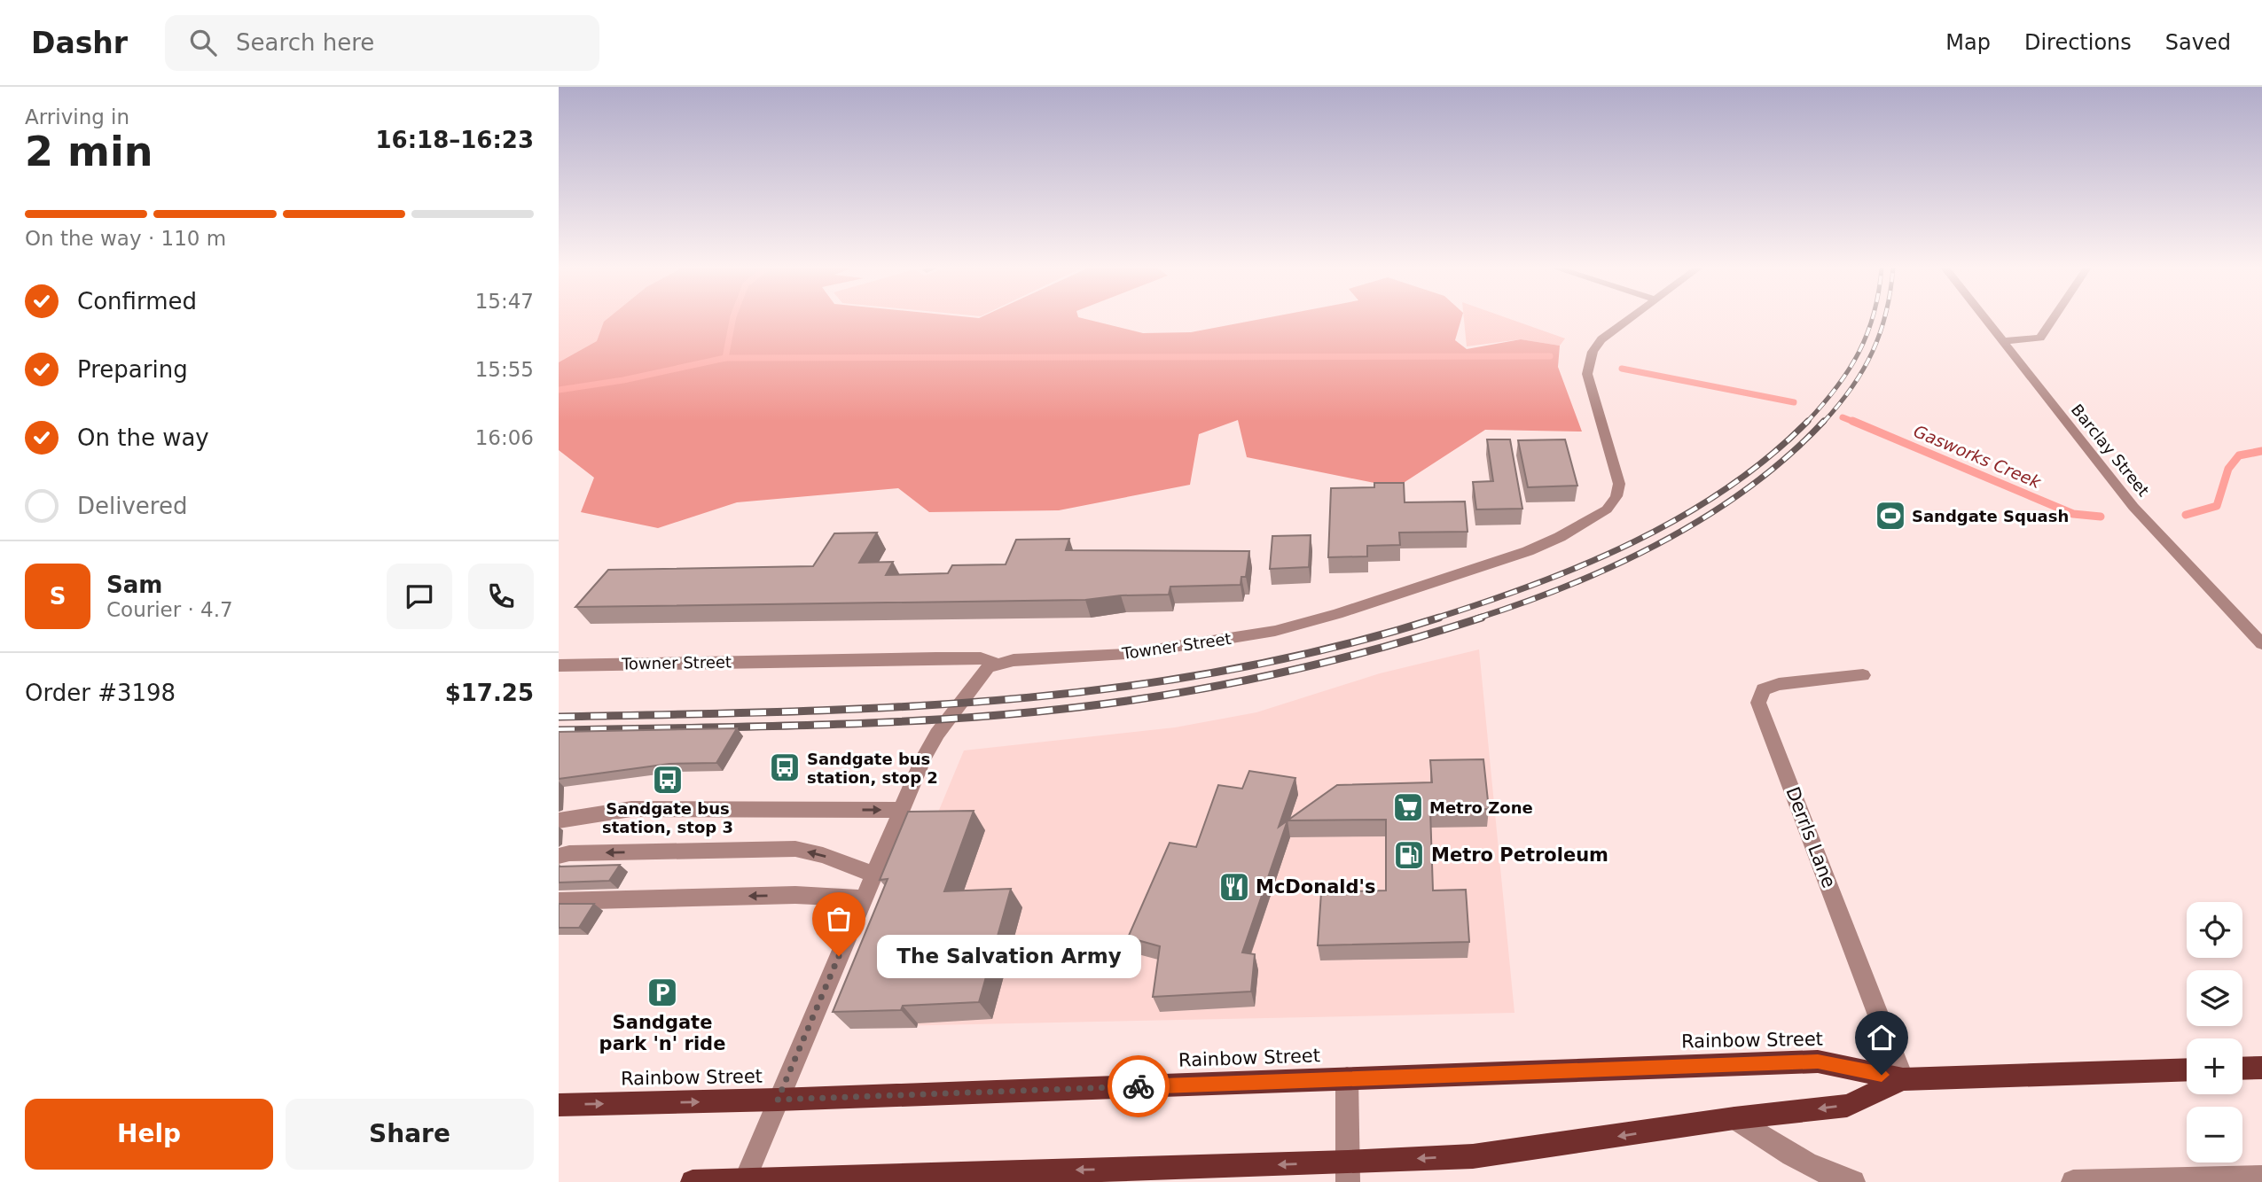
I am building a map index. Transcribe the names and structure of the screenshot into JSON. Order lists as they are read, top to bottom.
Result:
{
  "streets": {
    "main road": ["Rainbow Street"],
    "street": ["Barclay Street", "Towner Street", "Derrls Lane"]
  },
  "crossings": [
    ["Derrls Lane", "Rainbow Street"]
  ],
  "water": ["Gasworks Creek"],
  "places": {
    "sports": ["Sandgate Squash"],
    "bus stop": ["Sandgate bus station, stop 2", "Sandgate bus station, stop 3"],
    "supermarket": ["Metro Zone"],
    "fuel station": ["Metro Petroleum"],
    "restaurant": ["McDonald's"],
    "other": ["The Salvation Army"],
    "parking": ["Sandgate park 'n' ride"]
  },
  "page": {
    "header": "Dashr",
    "search": "Search here",
    "nav": ["Map", "Directions", "Saved"],
    "heading": ["2 min", "Arriving in", "16:18–16:23"],
    "panel": [
      "Sam",
      "Courier · 4.7",
      "Order #3198",
      "$17.25"
    ],
    "bar": "On the way · 110 m",
    "list": [
      ["Confirmed", "15:47"],
      ["Preparing", "15:55"],
      ["On the way", "16:06"],
      "Delivered"
    ],
    "round": "S",
    "map_buttons": ["+", "−"],
    "bubble": "The Salvation Army",
    "buttons": ["Help", "Share"]
  }
}
